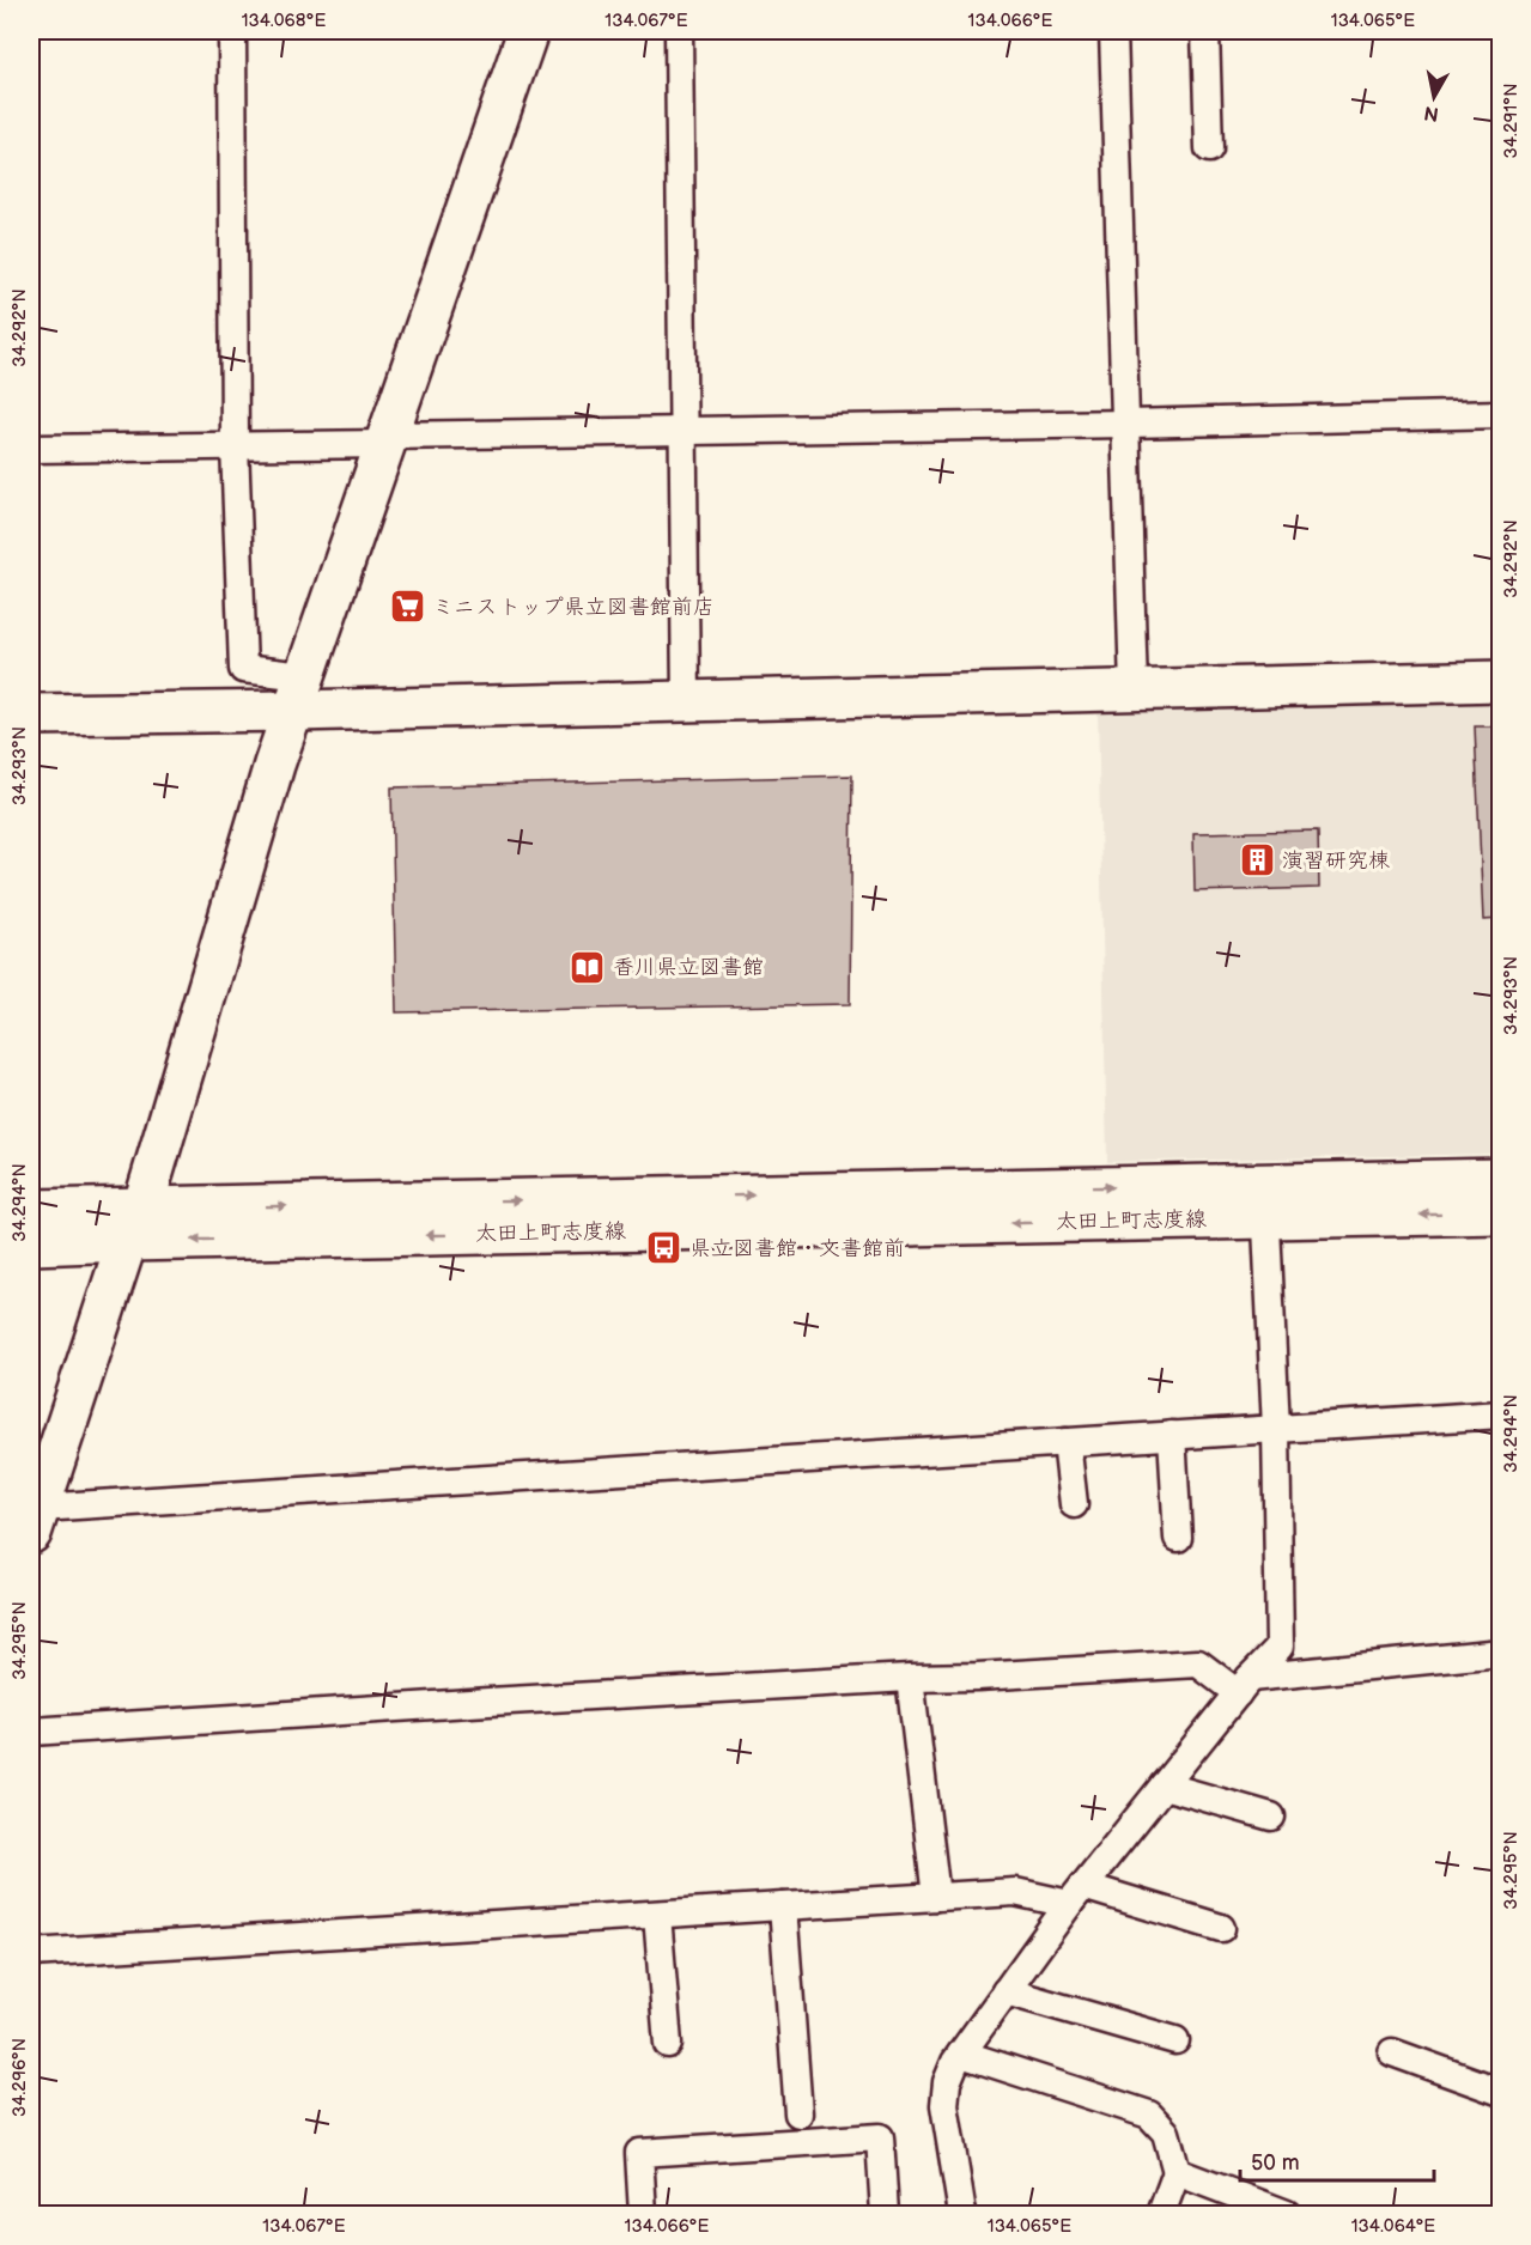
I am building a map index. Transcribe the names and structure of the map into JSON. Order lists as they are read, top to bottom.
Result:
{
  "streets": {
    "street": ["太田上町志度線"]
  },
  "places": {
    "supermarket": ["ミニストップ県立図書館前店"],
    "building": ["演習研究棟"],
    "library": ["香川県立図書館"],
    "bus stop": ["県立図書館・文書館前"]
  },
  "scale_bar": "50 m",
  "north": "bottom",
  "coordinates": [
    "134.068°E",
    "134.067°E",
    "134.066°E",
    "134.065°E",
    "34.291°N",
    "34.292°N",
    "34.293°N",
    "34.294°N",
    "34.295°N",
    "34.296°N",
    "134.064°E"
  ]
}
